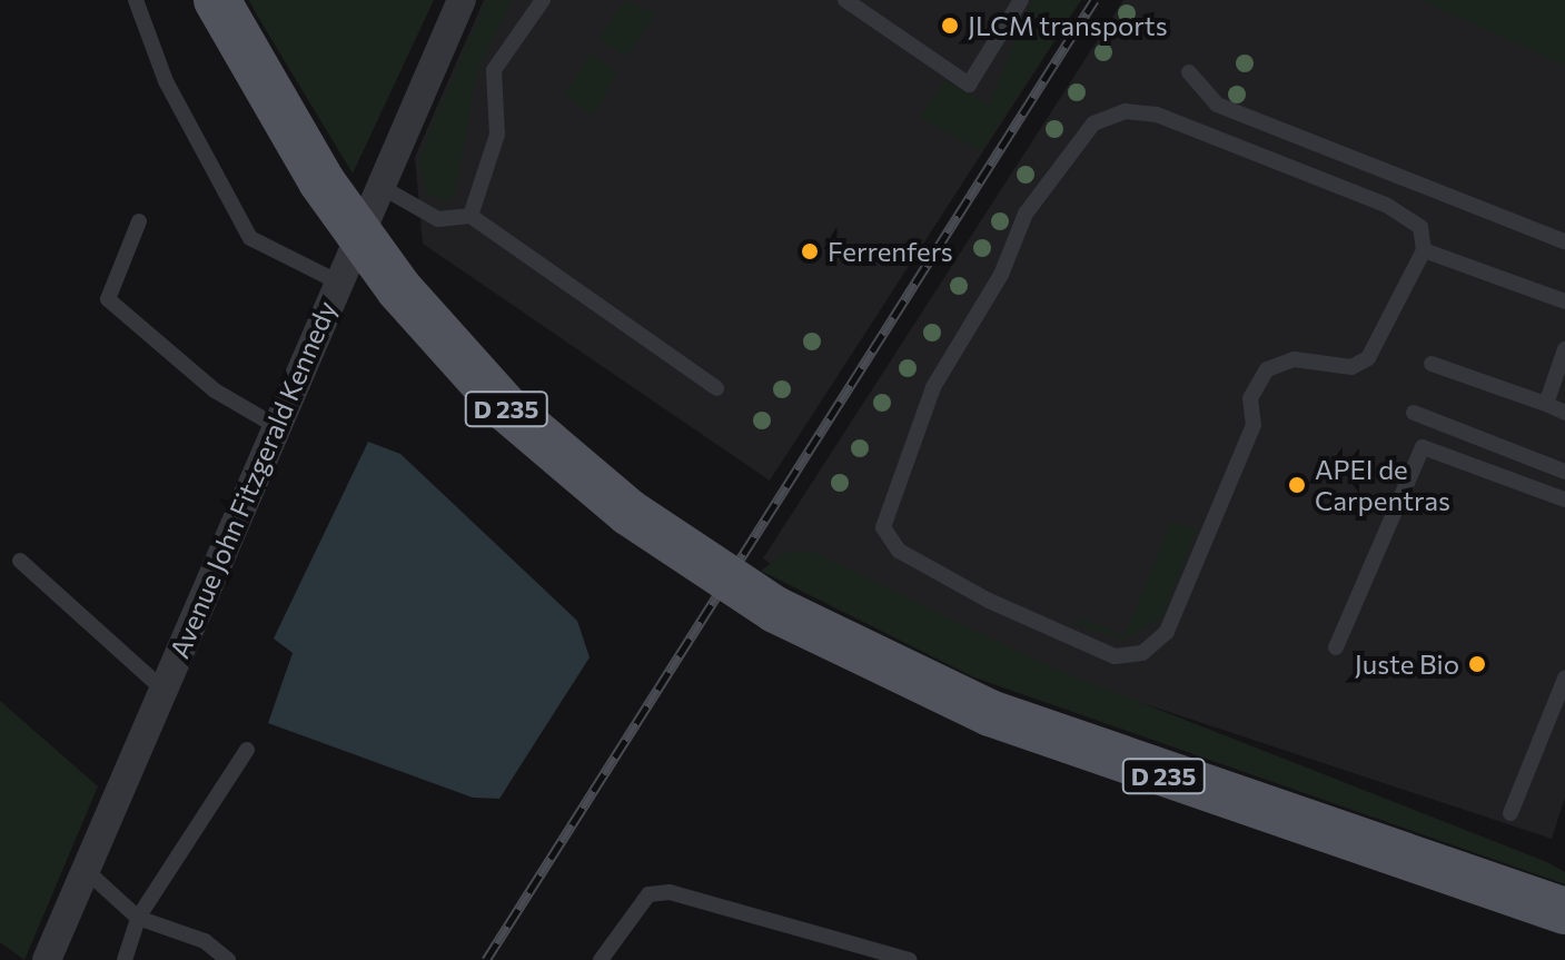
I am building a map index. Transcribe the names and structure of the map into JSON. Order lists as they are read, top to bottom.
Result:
{
  "streets": {
    "main road": ["D 235"],
    "street": ["Avenue John Fitzgerald Kennedy"]
  },
  "places": [
    "JLCM transports",
    "Ferrenfers",
    "APEI de Carpentras",
    "Juste Bio"
  ]
}
